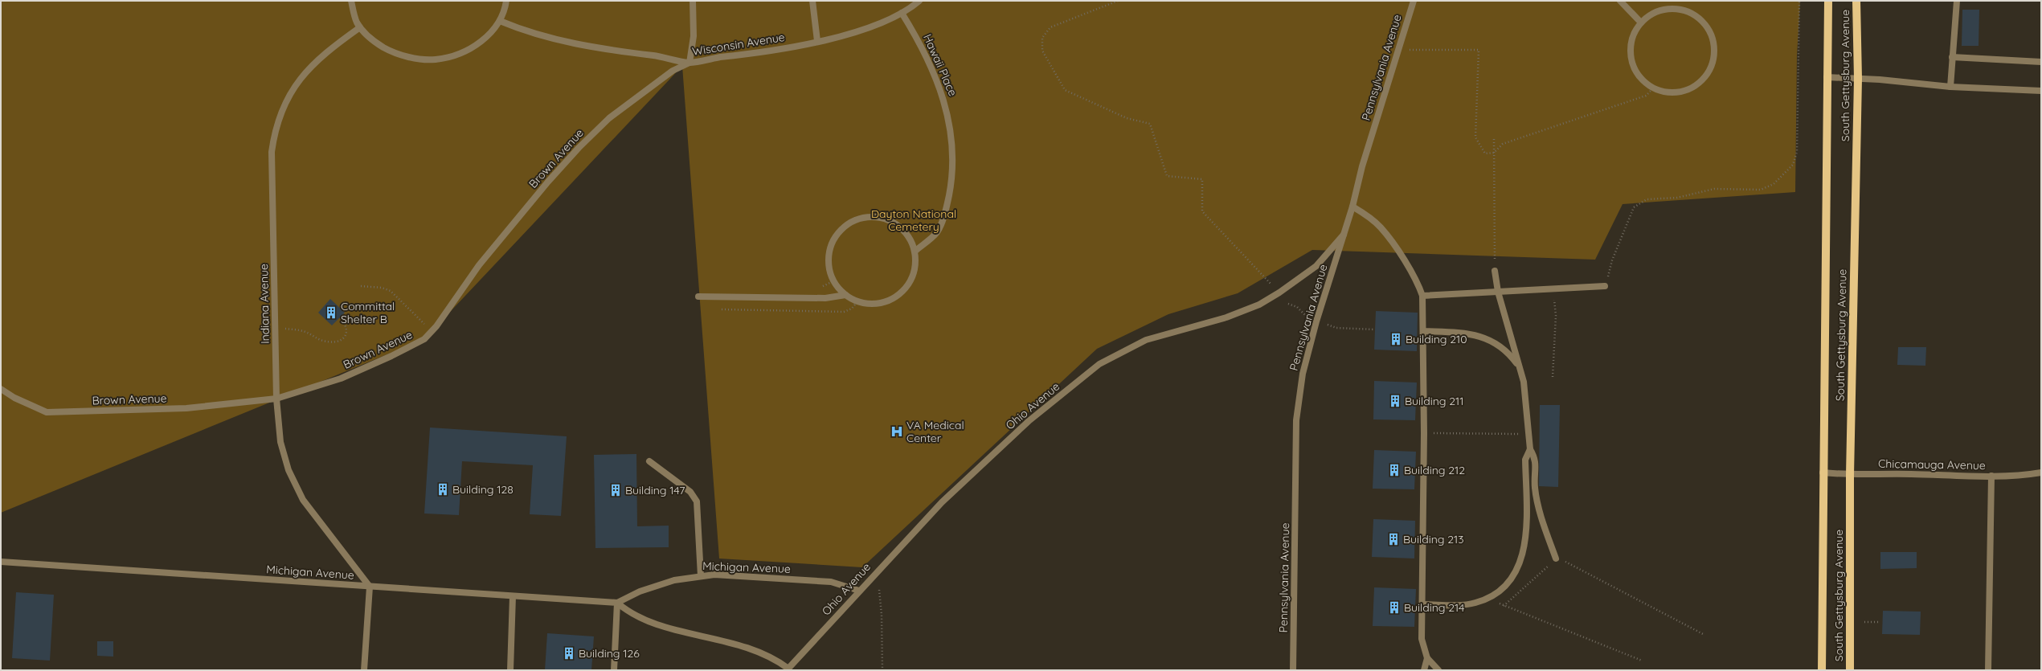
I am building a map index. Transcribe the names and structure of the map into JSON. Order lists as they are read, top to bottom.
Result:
{
  "streets": {
    "main road": ["South Gettysburg Avenue"],
    "street": [
      "Wisconsin Avenue",
      "Hawaii Place",
      "Pennsylvania Avenue",
      "Brown Avenue",
      "Indiana Avenue",
      "Ohio Avenue",
      "Chicamauga Avenue",
      "Michigan Avenue"
    ]
  },
  "crossings": [
    ["Wisconsin Avenue", "Hawaii Place"],
    ["Wisconsin Avenue", "Brown Avenue"],
    ["Pennsylvania Avenue", "Ohio Avenue"],
    ["South Gettysburg Avenue", "Chicamauga Avenue"],
    ["Brown Avenue", "Indiana Avenue"],
    ["Indiana Avenue", "Michigan Avenue"],
    ["Ohio Avenue", "Michigan Avenue"]
  ],
  "parks": ["Dayton National Cemetery"],
  "places": {
    "building": [
      "Committal Shelter B",
      "Building 210",
      "Building 211",
      "Building 212",
      "Building 128",
      "Building 147",
      "Building 213",
      "Building 214",
      "Building 126"
    ],
    "hospital": ["VA Medical Center"]
  }
}
